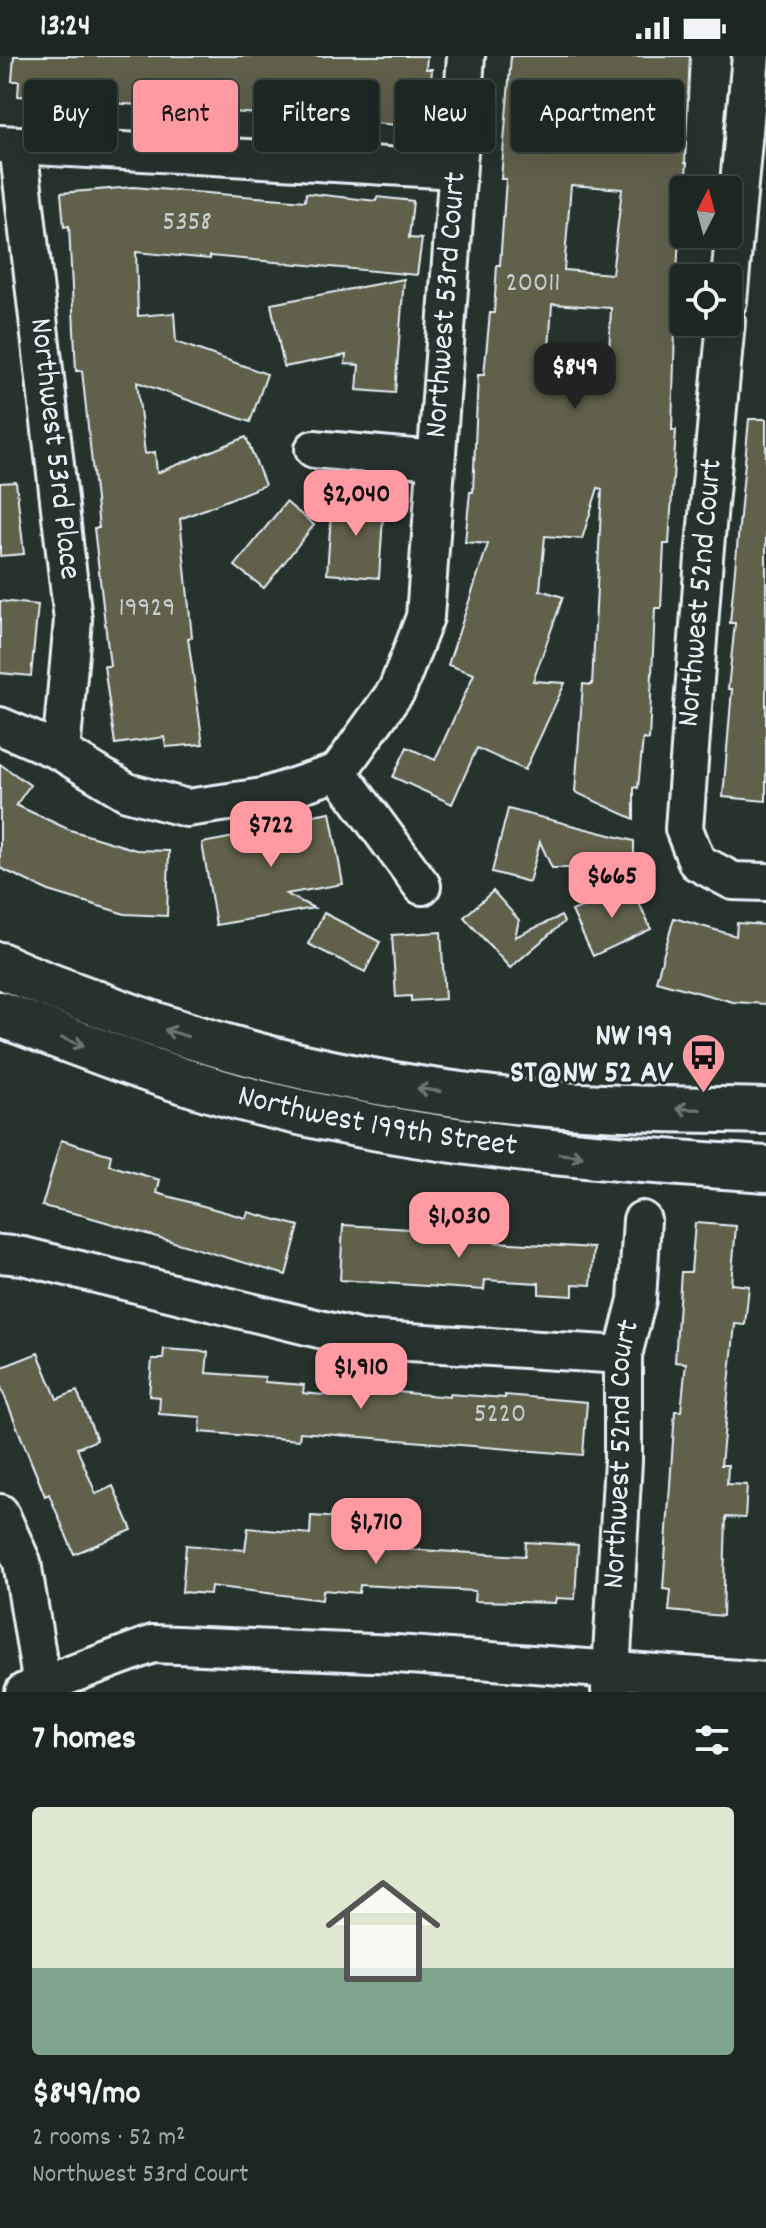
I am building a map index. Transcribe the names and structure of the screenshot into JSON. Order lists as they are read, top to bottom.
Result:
{
  "streets": {
    "main road": ["Northwest 199th Street"],
    "street": ["Northwest 53rd Court", "Northwest 53rd Place", "Northwest 52nd Court"]
  },
  "places": {
    "bus stop": ["NW 199 ST@NW 52 AV"]
  },
  "house_numbers": [
    "5358",
    "20011",
    "19929",
    "5220"
  ],
  "north": "top",
  "page": {
    "status": "13:24",
    "chip": [
      "Buy",
      "Rent",
      "Filters",
      "New",
      "Apartment"
    ],
    "price": [
      "$849",
      "$2,040",
      "$722",
      "$665",
      "$1,030",
      "$1,910",
      "$1,710"
    ],
    "heading": "7 homes",
    "list": [
      {
        "name": "$849/mo",
        "note": "2 rooms · 52 m² · Northwest 53rd Court"
      }
    ]
  }
}
